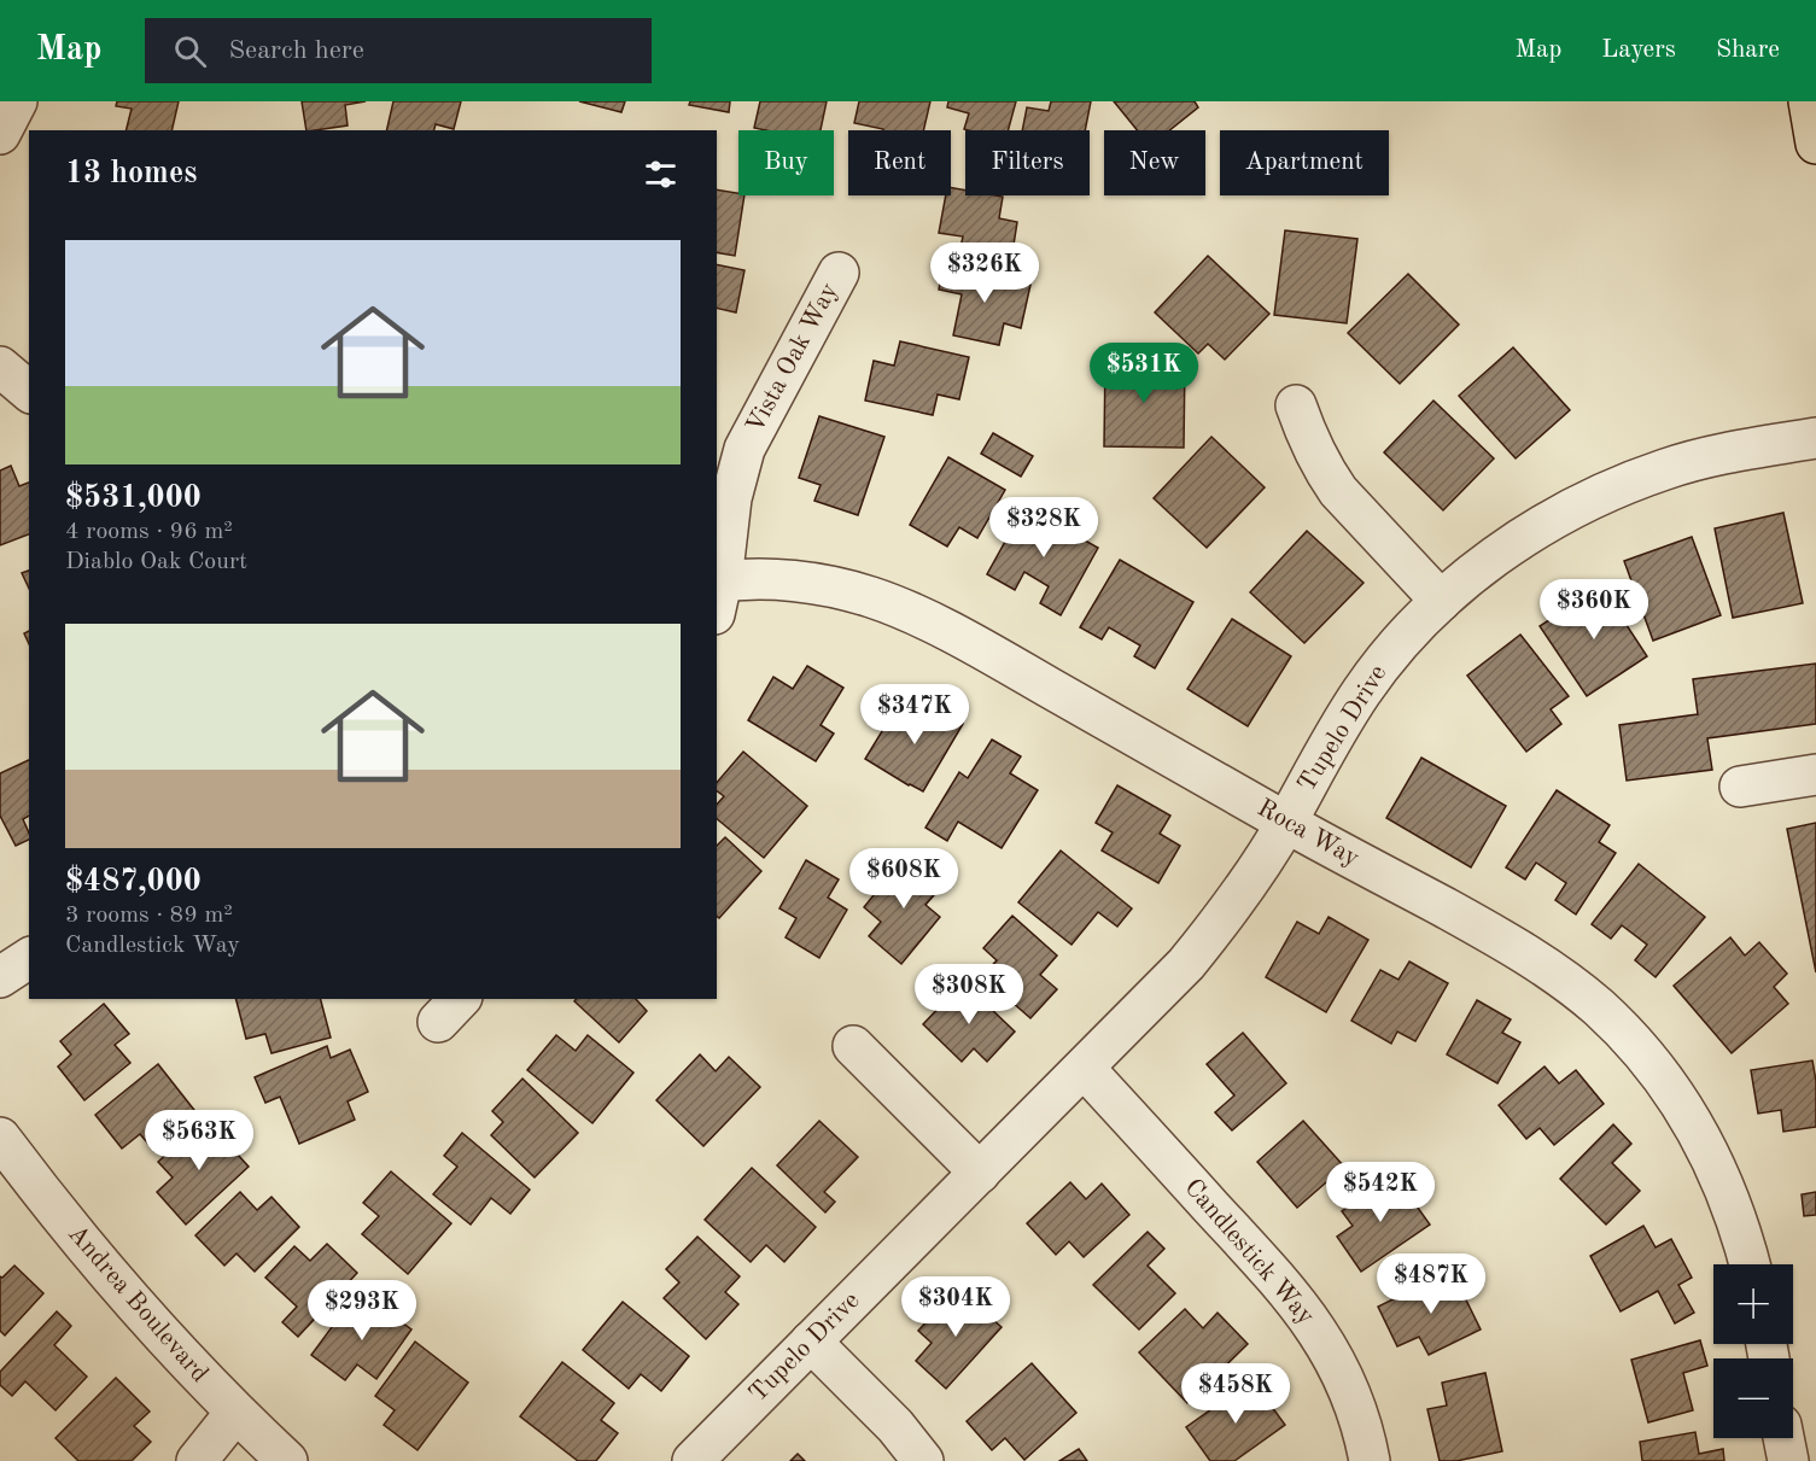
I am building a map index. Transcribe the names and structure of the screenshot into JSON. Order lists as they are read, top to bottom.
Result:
{
  "streets": {
    "street": [
      "Vista Oak Way",
      "Tupelo Drive",
      "Roca Way",
      "Candlestick Way",
      "Andrea Boulevard"
    ]
  },
  "crossings": [
    ["Vista Oak Way", "Roca Way"],
    ["Tupelo Drive", "Roca Way"],
    ["Tupelo Drive", "Candlestick Way"]
  ],
  "page": {
    "header": "Map",
    "search": "Search here",
    "nav": ["Map", "Layers", "Share"],
    "chip": [
      "Buy",
      "Rent",
      "Filters",
      "New",
      "Apartment"
    ],
    "heading": "13 homes",
    "list": [
      {
        "name": "$531,000",
        "note": "4 rooms · 96 m² · Diablo Oak Court"
      },
      {
        "name": "$487,000",
        "note": "3 rooms · 89 m² · Candlestick Way"
      }
    ],
    "price": [
      "$326K",
      "$531K",
      "$328K",
      "$360K",
      "$347K",
      "$608K",
      "$308K",
      "$563K",
      "$542K",
      "$487K",
      "$304K",
      "$293K",
      "$458K"
    ],
    "map_buttons": ["+", "−"]
  }
}
